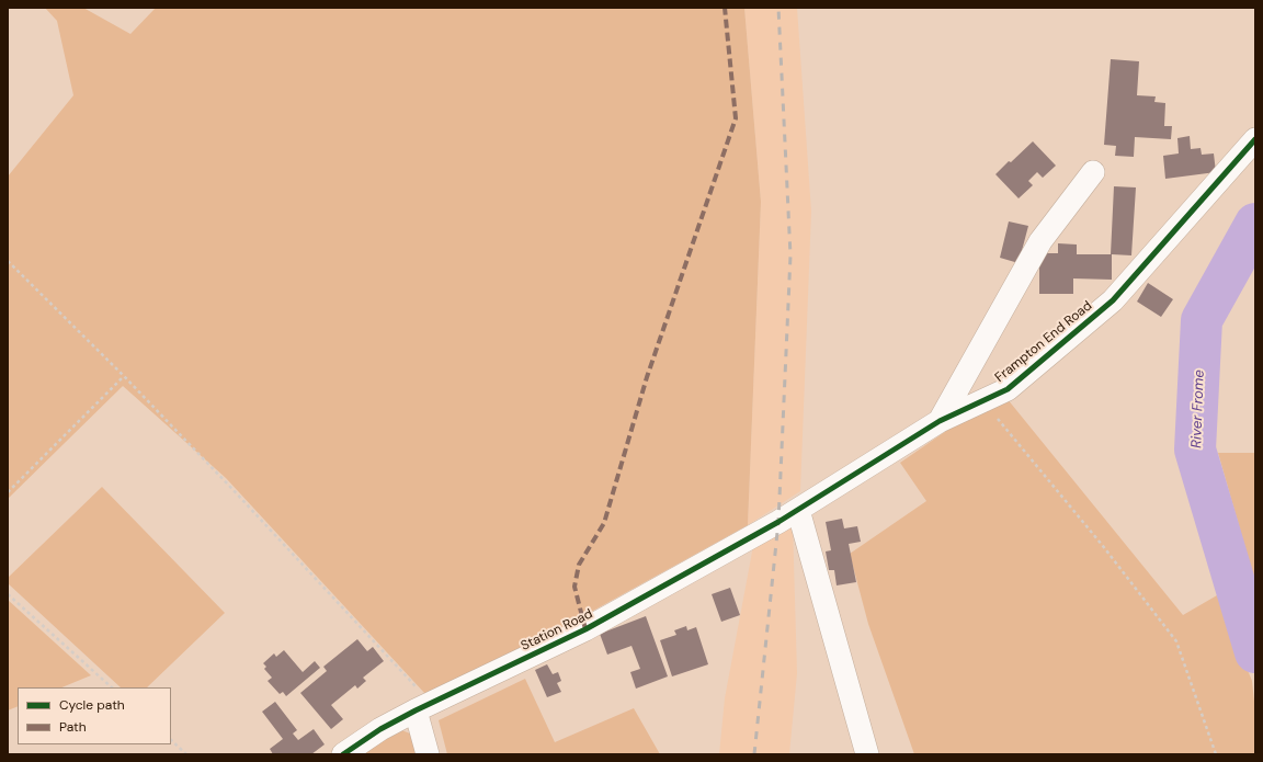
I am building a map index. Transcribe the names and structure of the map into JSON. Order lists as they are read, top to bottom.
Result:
{
  "streets": {
    "street": ["Frampton End Road", "Station Road"]
  },
  "crossings": [
    ["Frampton End Road", "Station Road"]
  ],
  "water": ["River Frome"],
  "legend": ["Cycle path", "Path"]
}
